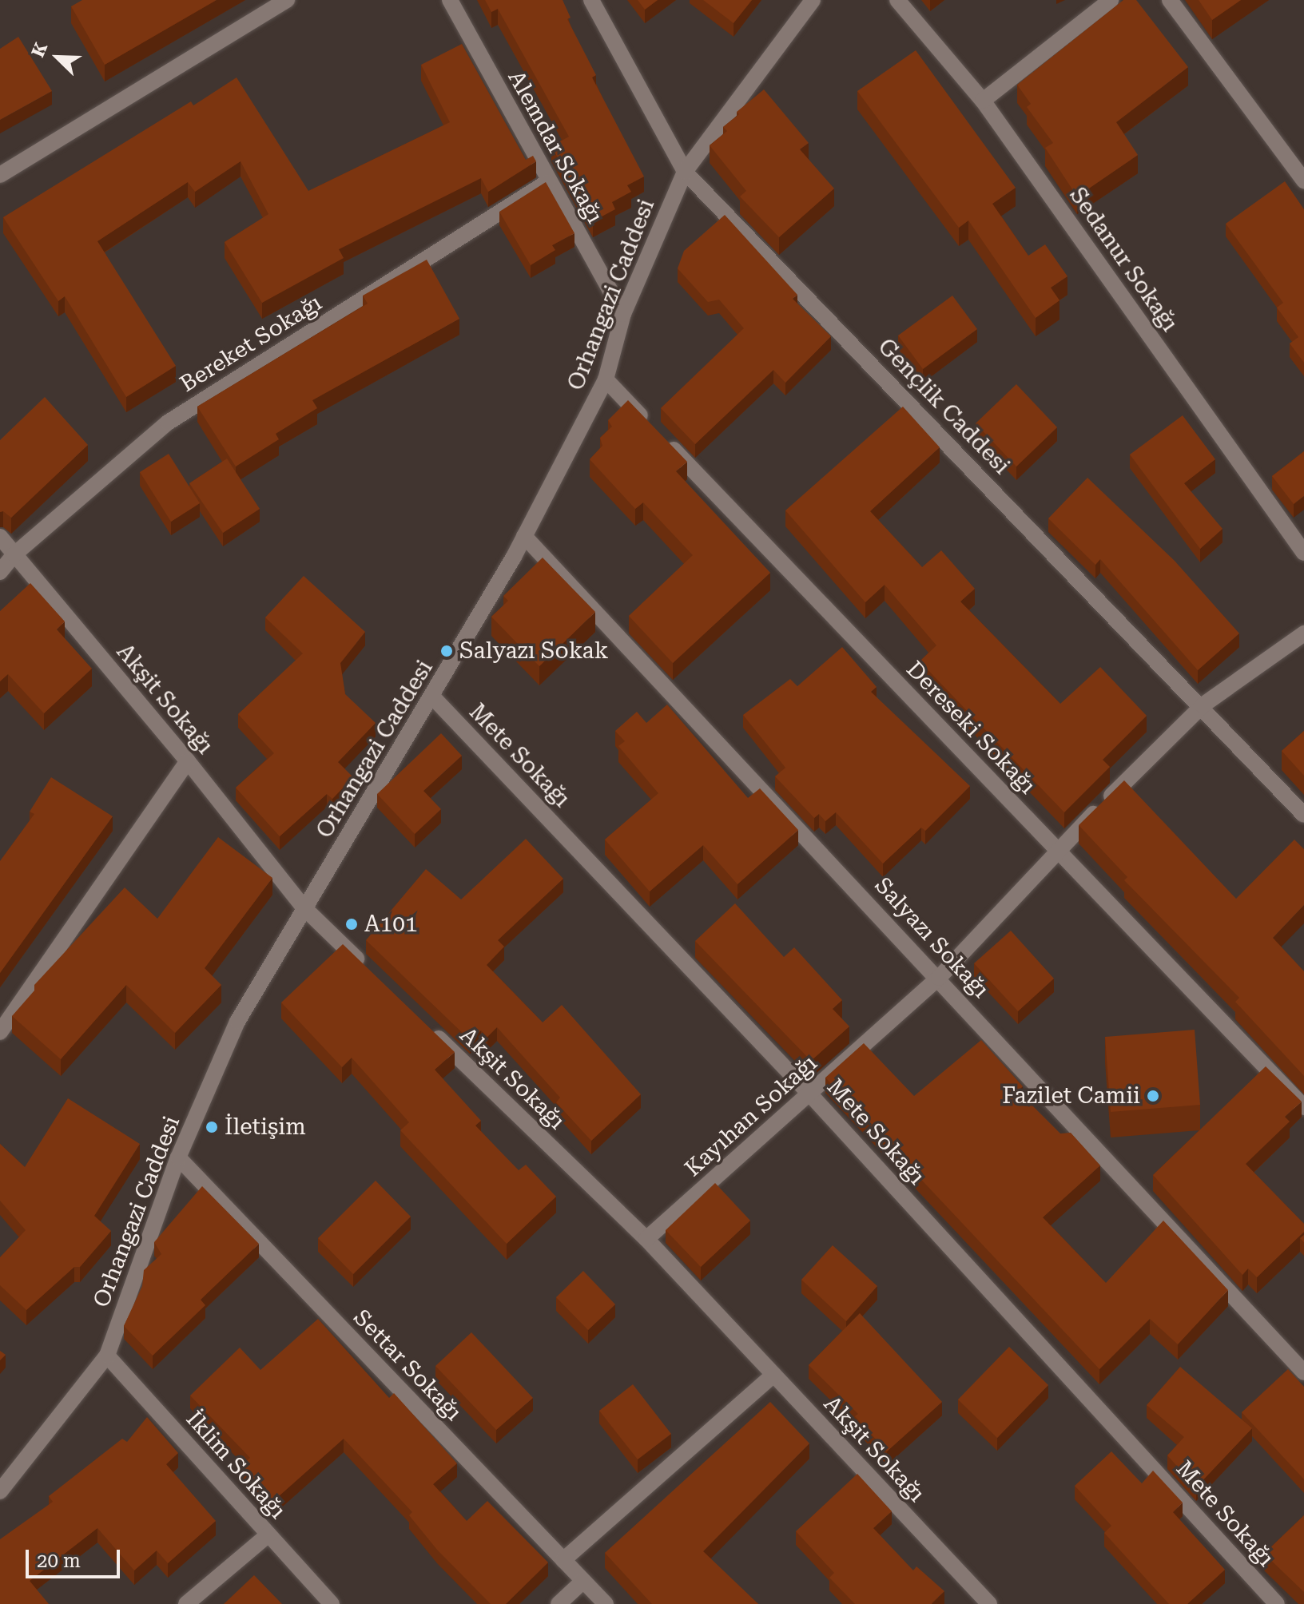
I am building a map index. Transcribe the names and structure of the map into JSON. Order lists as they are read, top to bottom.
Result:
{
  "streets": {
    "street": [
      "Alemdar Sokağı",
      "Sedanur Sokağı",
      "Orhangazi Caddesi",
      "Bereket Sokağı",
      "Gençlik Caddesi",
      "Akşit Sokağı",
      "Dereseki Sokağı",
      "Mete Sokağı",
      "Salyazı Sokağı",
      "Kayıhan Sokağı",
      "Settar Sokağı",
      "İklim Sokağı"
    ]
  },
  "crossings": [
    ["Alemdar Sokağı", "Orhangazi Caddesi"],
    ["Alemdar Sokağı", "Bereket Sokağı"],
    ["Orhangazi Caddesi", "Gençlik Caddesi"],
    ["Orhangazi Caddesi", "Akşit Sokağı"],
    ["Orhangazi Caddesi", "Dereseki Sokağı"],
    ["Orhangazi Caddesi", "Mete Sokağı"],
    ["Orhangazi Caddesi", "Salyazı Sokağı"],
    ["Orhangazi Caddesi", "Settar Sokağı"],
    ["Orhangazi Caddesi", "İklim Sokağı"],
    ["Bereket Sokağı", "Akşit Sokağı"],
    ["Gençlik Caddesi", "Kayıhan Sokağı"],
    ["Akşit Sokağı", "Kayıhan Sokağı"],
    ["Dereseki Sokağı", "Kayıhan Sokağı"],
    ["Mete Sokağı", "Kayıhan Sokağı"],
    ["Salyazı Sokağı", "Kayıhan Sokağı"]
  ],
  "places": [
    "Salyazı Sokak",
    "A101",
    "Fazilet Camii",
    "İletişim"
  ],
  "scale_bar": "20 m",
  "north": "top left"
}
